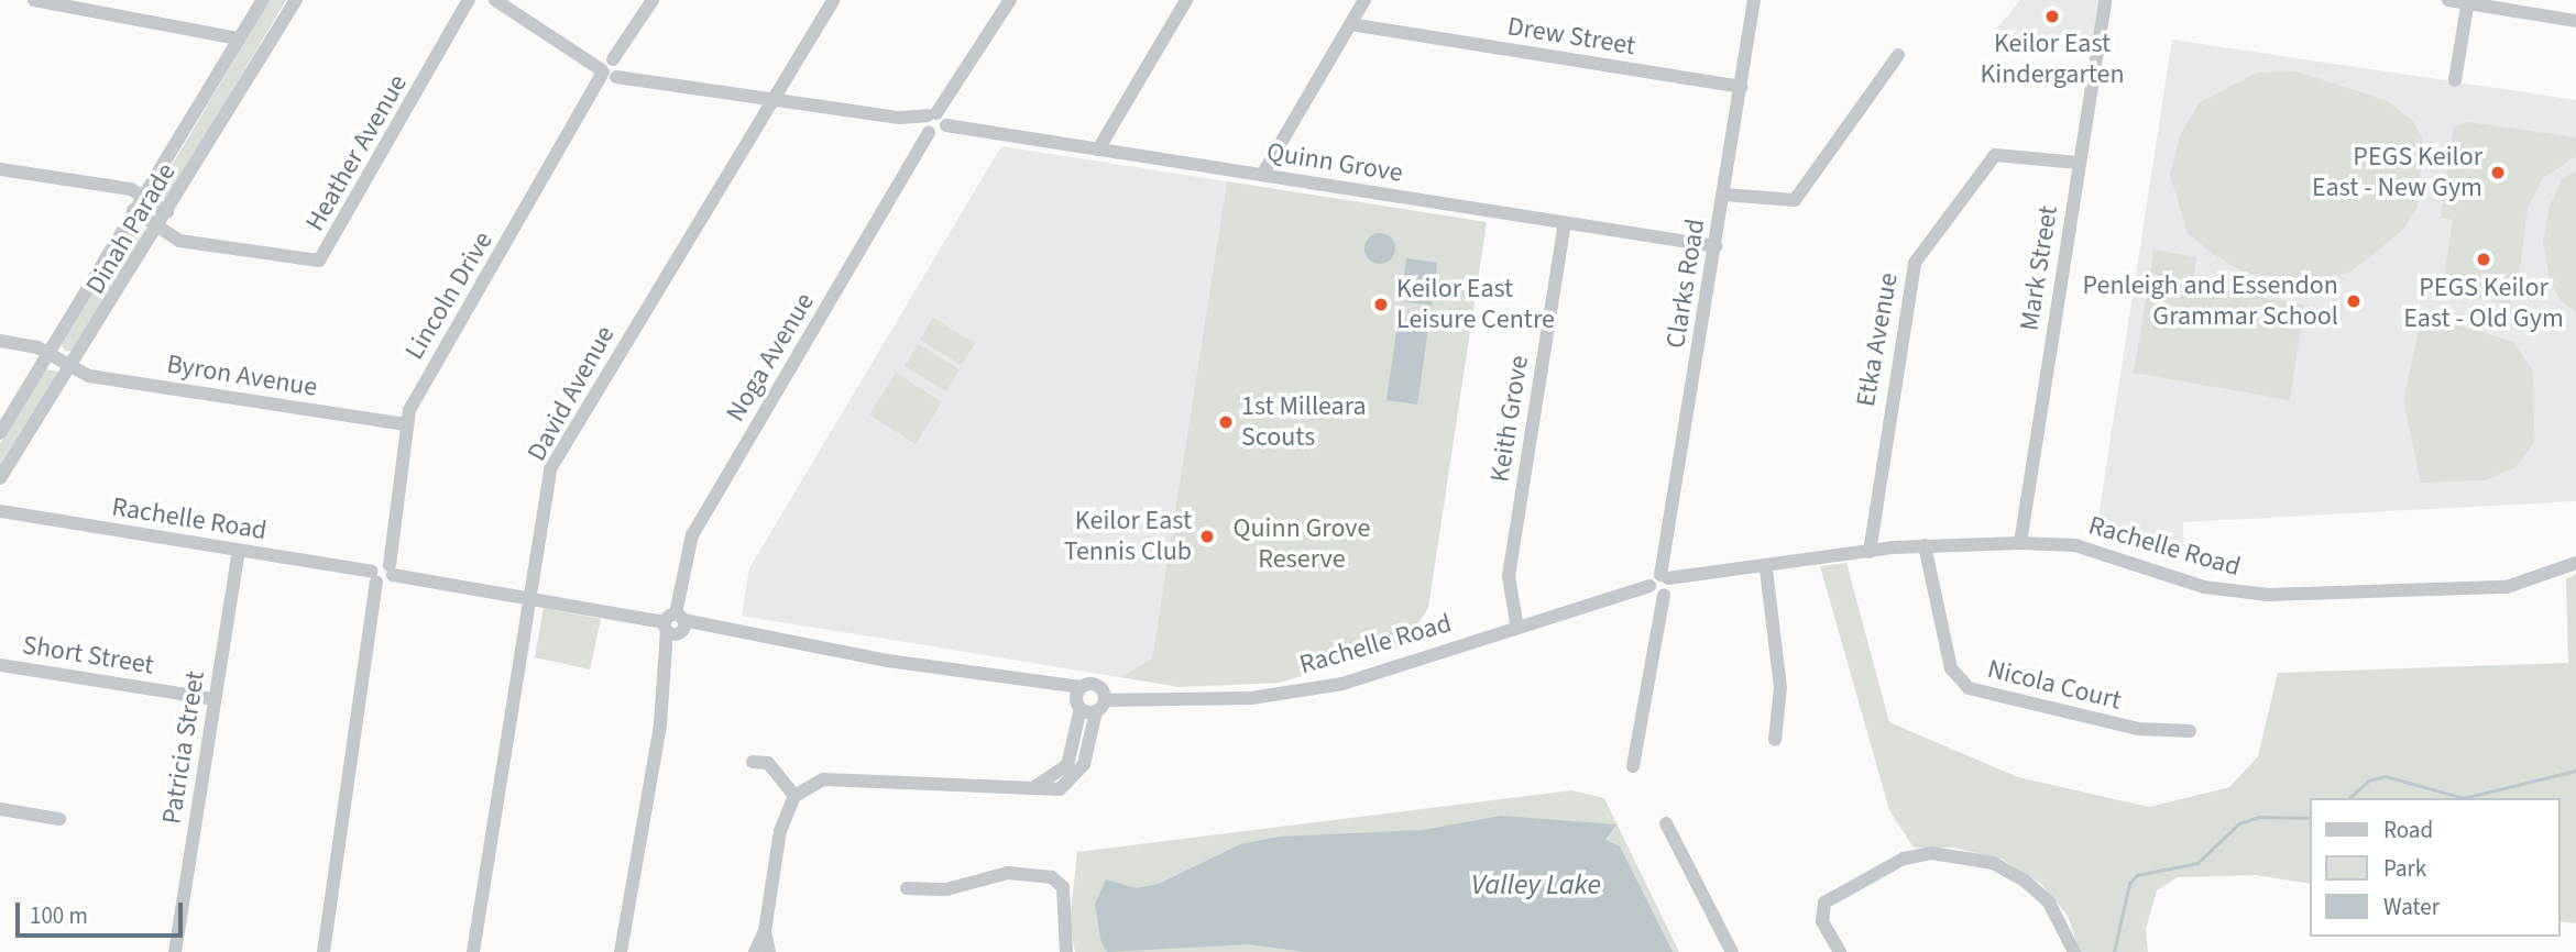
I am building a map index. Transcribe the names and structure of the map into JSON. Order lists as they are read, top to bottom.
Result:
{
  "streets": {
    "street": [
      "Drew Street",
      "Heather Avenue",
      "Quinn Grove",
      "Dinah Parade",
      "Mark Street",
      "Clarks Road",
      "Lincoln Drive",
      "Etka Avenue",
      "Noga Avenue",
      "Byron Avenue",
      "David Avenue",
      "Keith Grove",
      "Rachelle Road",
      "Short Street",
      "Nicola Court",
      "Patricia Street"
    ]
  },
  "crossings": [
    ["Drew Street", "Clarks Road"],
    ["Heather Avenue", "Quinn Grove"],
    ["Heather Avenue", "Dinah Parade"],
    ["Quinn Grove", "Clarks Road"],
    ["Quinn Grove", "Lincoln Drive"],
    ["Quinn Grove", "Noga Avenue"],
    ["Quinn Grove", "David Avenue"],
    ["Quinn Grove", "Keith Grove"],
    ["Dinah Parade", "Byron Avenue"],
    ["Mark Street", "Etka Avenue"],
    ["Mark Street", "Rachelle Road"],
    ["Clarks Road", "Rachelle Road"],
    ["Lincoln Drive", "Byron Avenue"],
    ["Lincoln Drive", "Rachelle Road"],
    ["Etka Avenue", "Rachelle Road"],
    ["Noga Avenue", "Rachelle Road"],
    ["David Avenue", "Rachelle Road"],
    ["Keith Grove", "Rachelle Road"],
    ["Rachelle Road", "Nicola Court"],
    ["Rachelle Road", "Patricia Street"],
    ["Short Street", "Patricia Street"]
  ],
  "water": ["Valley Lake"],
  "parks": ["Quinn Grove Reserve"],
  "places": [
    "Keilor East Kindergarten",
    "PEGS Keilor East - New Gym",
    "PEGS Keilor East - Old Gym",
    "Penleigh and Essendon Grammar School",
    "Keilor East Leisure Centre",
    "1st Milleara Scouts",
    "Keilor East Tennis Club"
  ],
  "legend": ["Road", "Park", "Water"],
  "scale_bar": "100 m"
}
